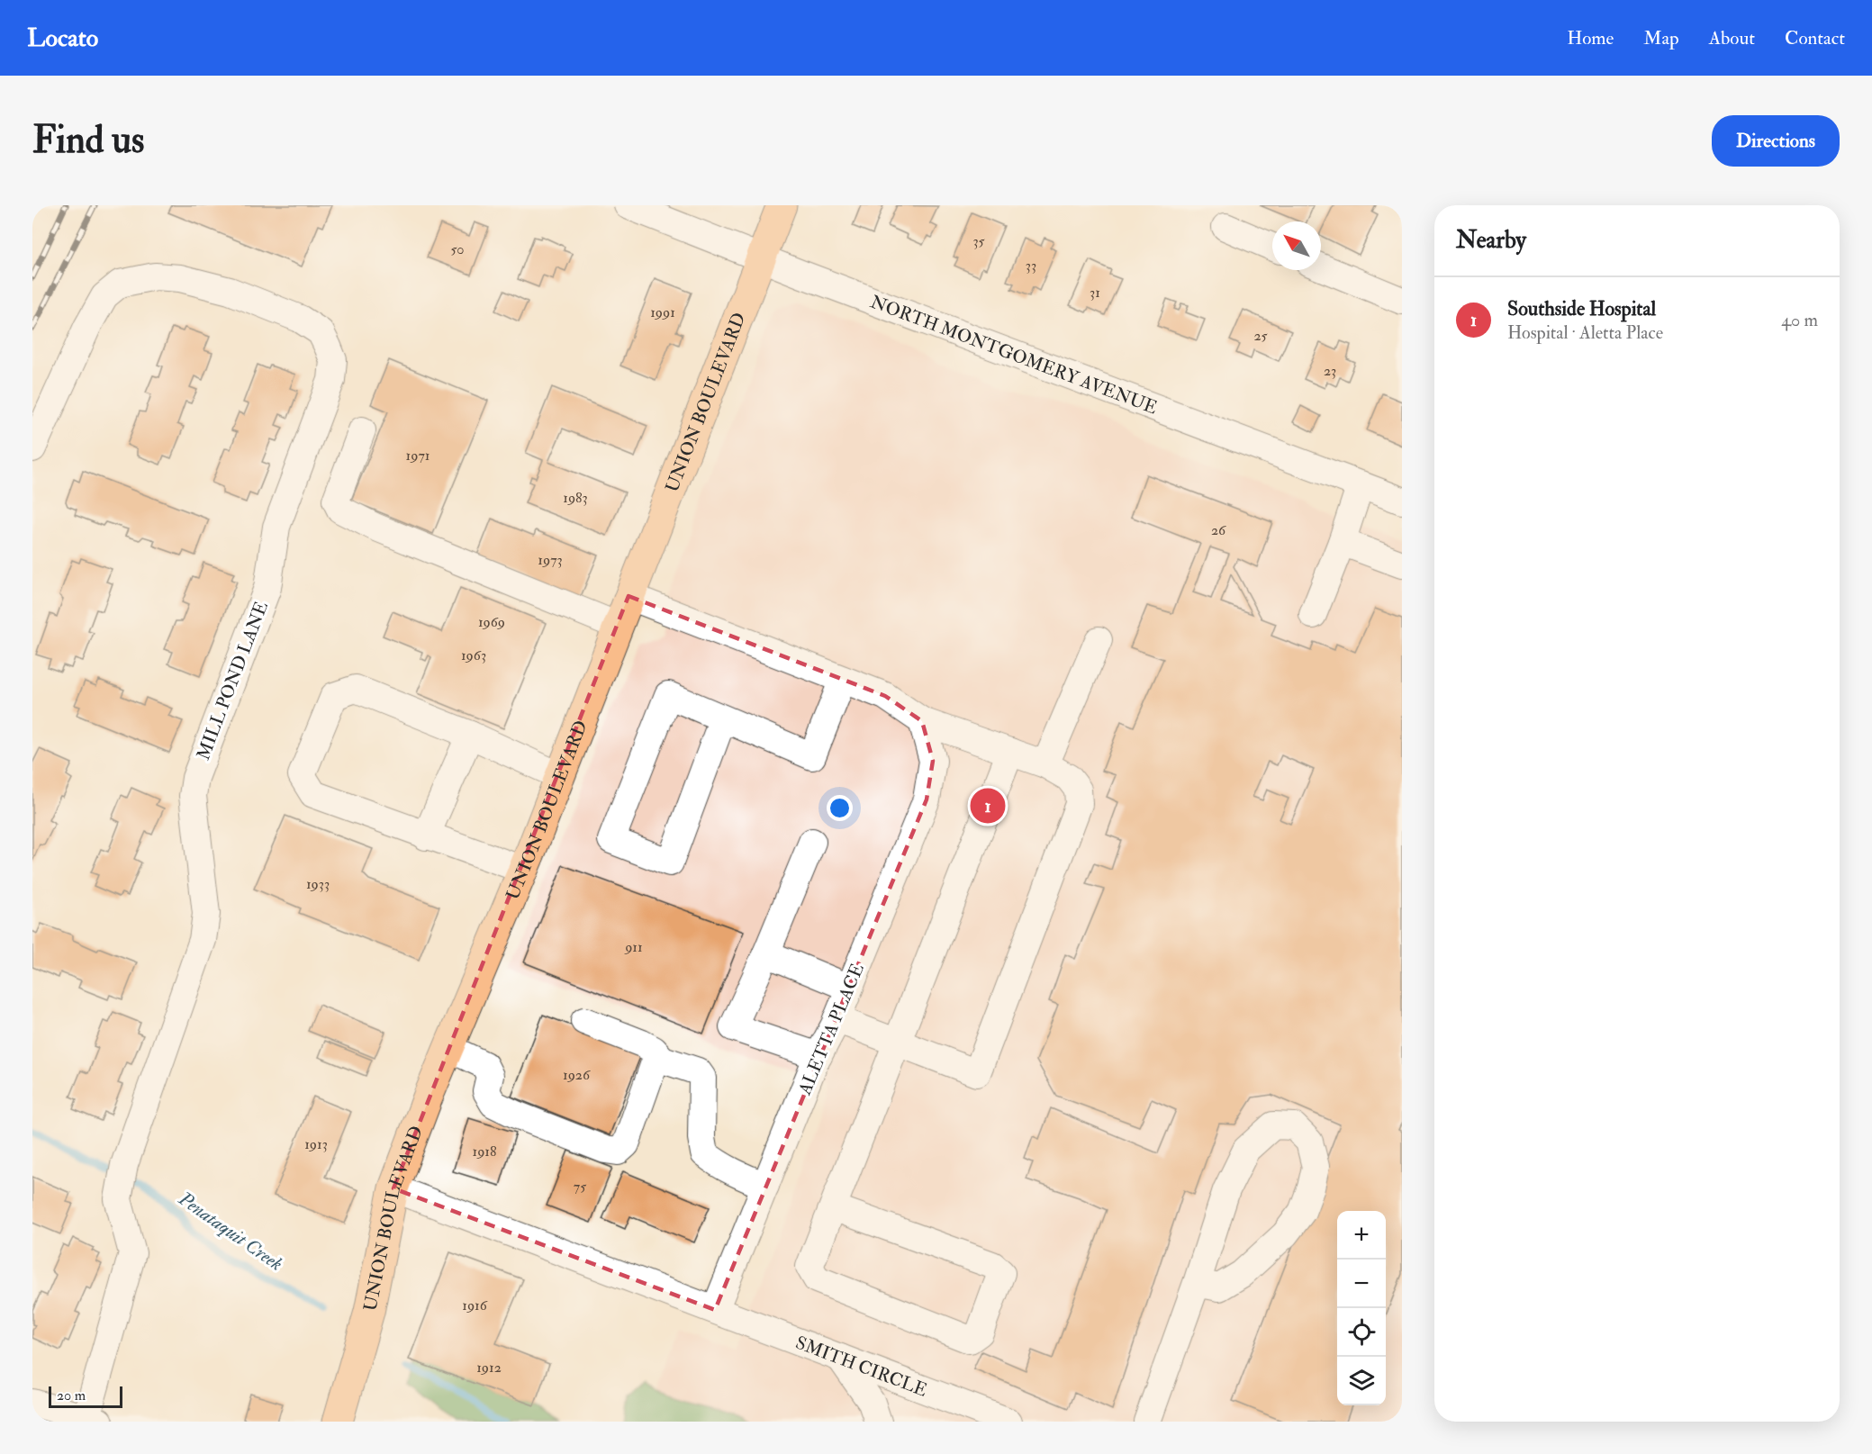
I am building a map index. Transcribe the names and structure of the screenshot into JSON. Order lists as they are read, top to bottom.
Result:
{
  "streets": {
    "main road": ["UNION BOULEVARD"],
    "street": [
      "NORTH MONTGOMERY AVENUE",
      "MILL POND LANE",
      "ALETTA PLACE",
      "SMITH CIRCLE"
    ]
  },
  "crossings": [
    ["NORTH MONTGOMERY AVENUE", "UNION BOULEVARD"],
    ["ALETTA PLACE", "SMITH CIRCLE"]
  ],
  "water": ["Penataquit Creek"],
  "house_numbers": [
    "35",
    "50",
    "33",
    "31",
    "1991",
    "25",
    "23",
    "1971",
    "1983",
    "26",
    "1973",
    "1969",
    "1963",
    "1933",
    "911",
    "1926",
    "1913",
    "1918",
    "75",
    "1916",
    "1912"
  ],
  "scale_bar": "20 m",
  "north": "top left",
  "page": {
    "header": "Locato",
    "nav": [
      "Home",
      "Map",
      "About",
      "Contact"
    ],
    "buttons": "Directions",
    "title": "Find us",
    "heading": "Nearby",
    "list": [
      {
        "mark": "1",
        "name": "Southside Hospital",
        "note": "Hospital · Aletta Place",
        "value": "40 m"
      }
    ],
    "pins": "1",
    "map_buttons": ["+", "−"],
    "scale": "20 m"
  }
}
